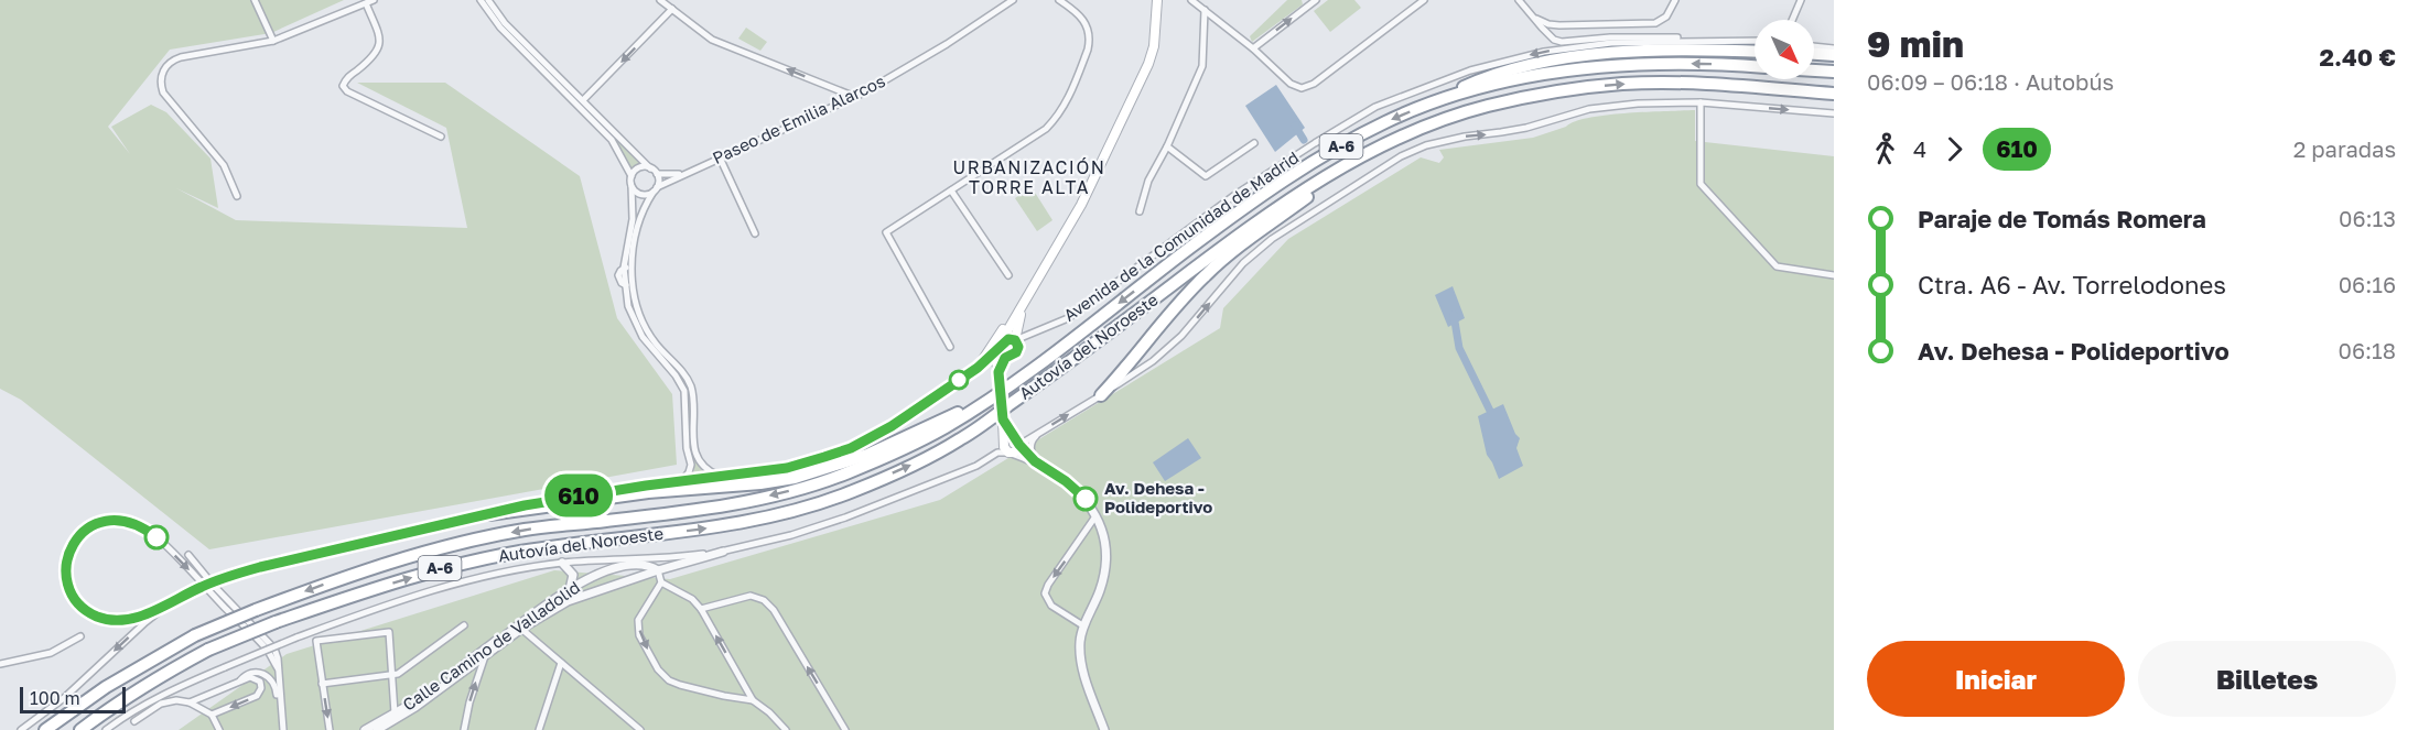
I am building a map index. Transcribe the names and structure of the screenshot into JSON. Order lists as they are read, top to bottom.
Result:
{
  "streets": {
    "highway": ["A-6", "Autovía del Noroeste"],
    "street": ["Paseo de Emilia Alarcos", "Avenida de la Comunidad de Madrid", "Calle Camino de Valladolid"]
  },
  "one_way": ["Avenida de la Comunidad de Madrid"],
  "districts": ["URBANIZACIÓN TORRE ALTA"],
  "places": ["Av. Dehesa - Polideportivo"],
  "lines": ["bus line 610"],
  "scale_bar": "100 m",
  "north": "bottom right",
  "page": {
    "on_map": "610",
    "heading": ["9 min", "06:09 – 06:18 · Autobús", "2.40 €"],
    "legs": ["4", "610", "2 paradas"],
    "list": [
      {
        "name": "Paraje de Tomás Romera",
        "value": "06:13"
      },
      {
        "name": "Ctra. A6 - Av. Torrelodones",
        "value": "06:16"
      },
      {
        "name": "Av. Dehesa - Polideportivo",
        "value": "06:18"
      }
    ],
    "buttons": ["Iniciar", "Billetes"],
    "scale": "100 m"
  }
}
